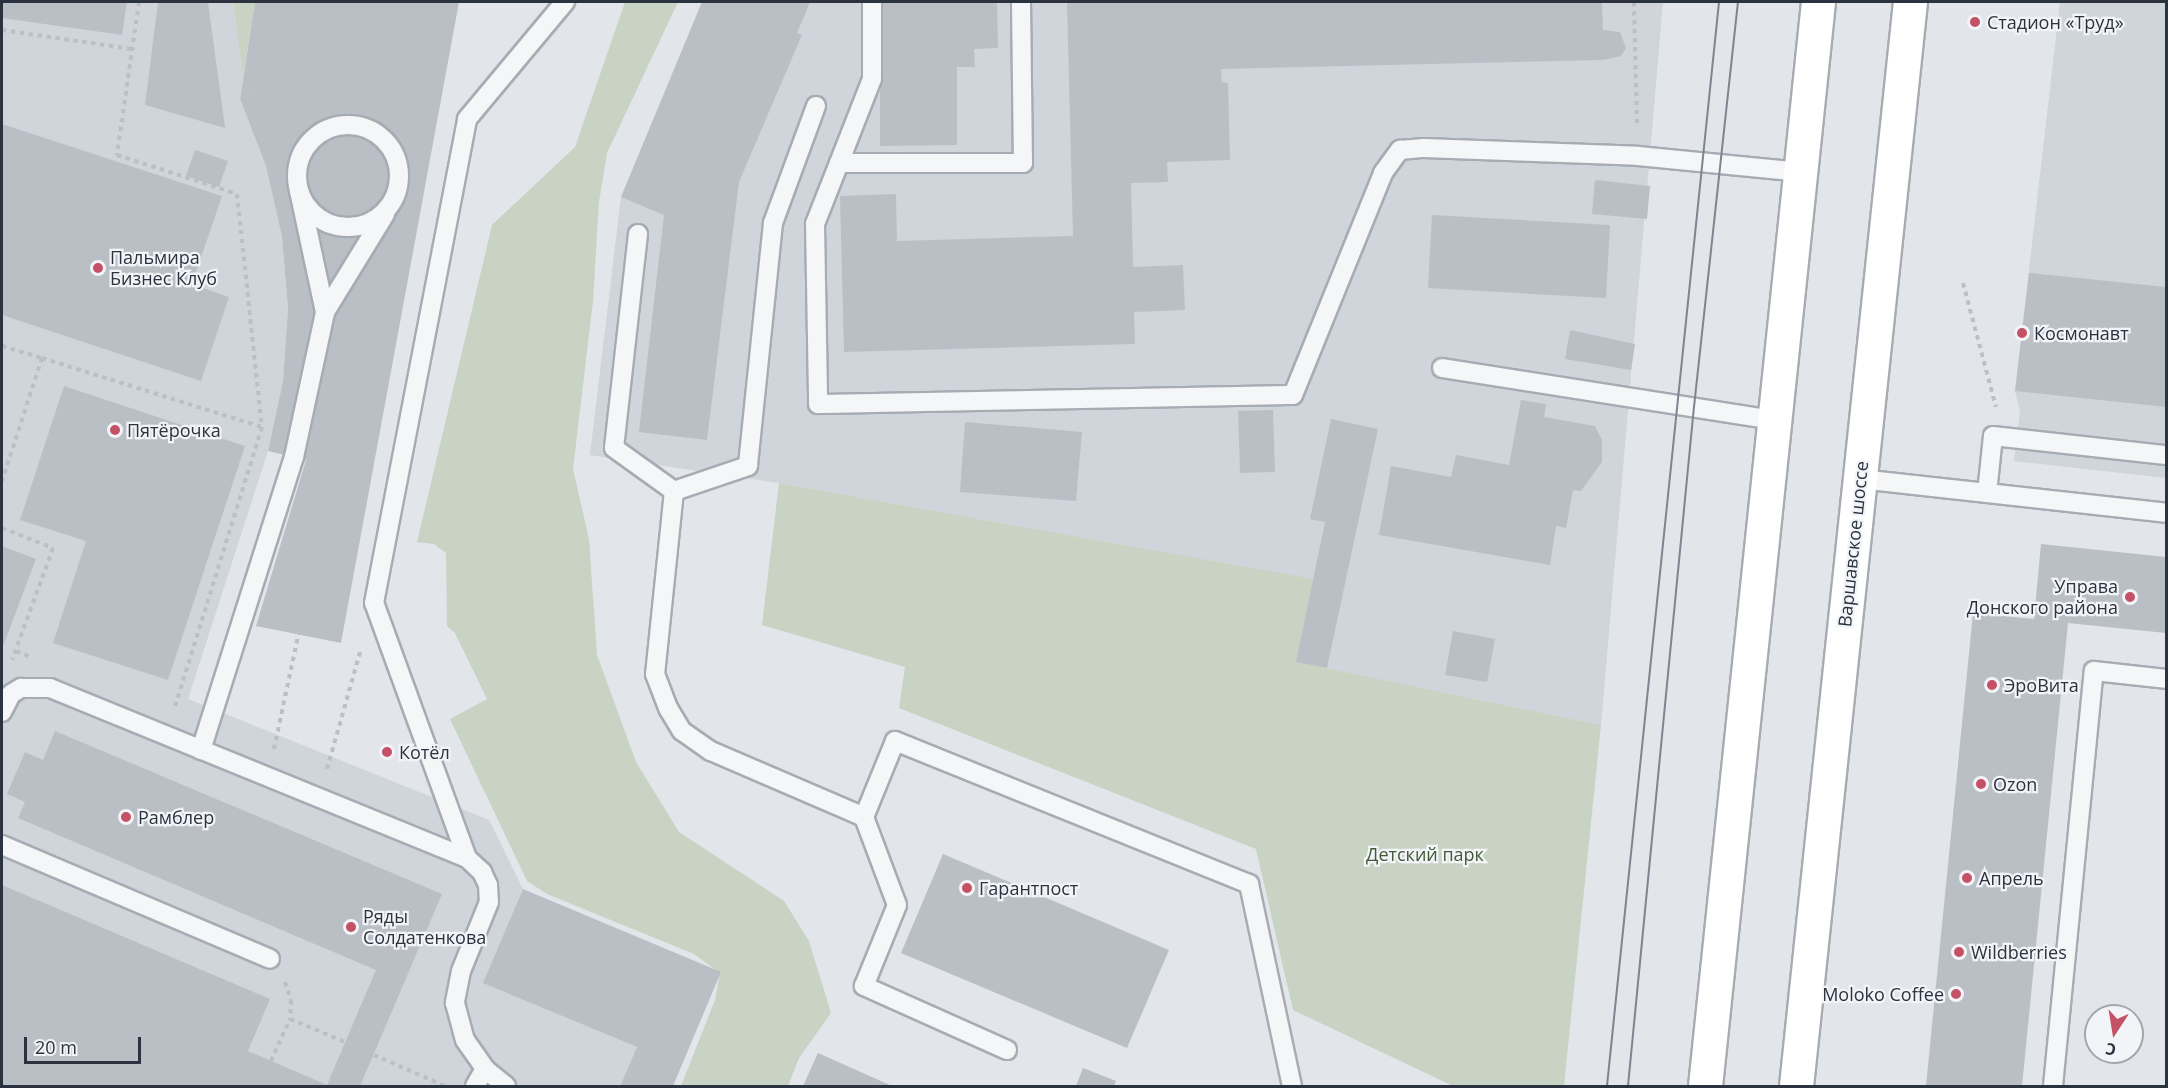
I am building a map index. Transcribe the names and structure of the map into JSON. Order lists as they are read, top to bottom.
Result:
{
  "streets": {
    "main road": ["Варшавское шоссе"]
  },
  "parks": ["Детский парк"],
  "places": [
    "Стадион «Труд»",
    "Пальмира Бизнес Клуб",
    "Космонавт",
    "Пятёрочка",
    "Управа Донского района",
    "ЭроВита",
    "Котёл",
    "Ozon",
    "Рамблер",
    "Апрель",
    "Гарантпост",
    "Ряды Солдатенкова",
    "Wildberries",
    "Moloko Coffee"
  ],
  "scale_bar": "20 m",
  "north": "bottom"
}
